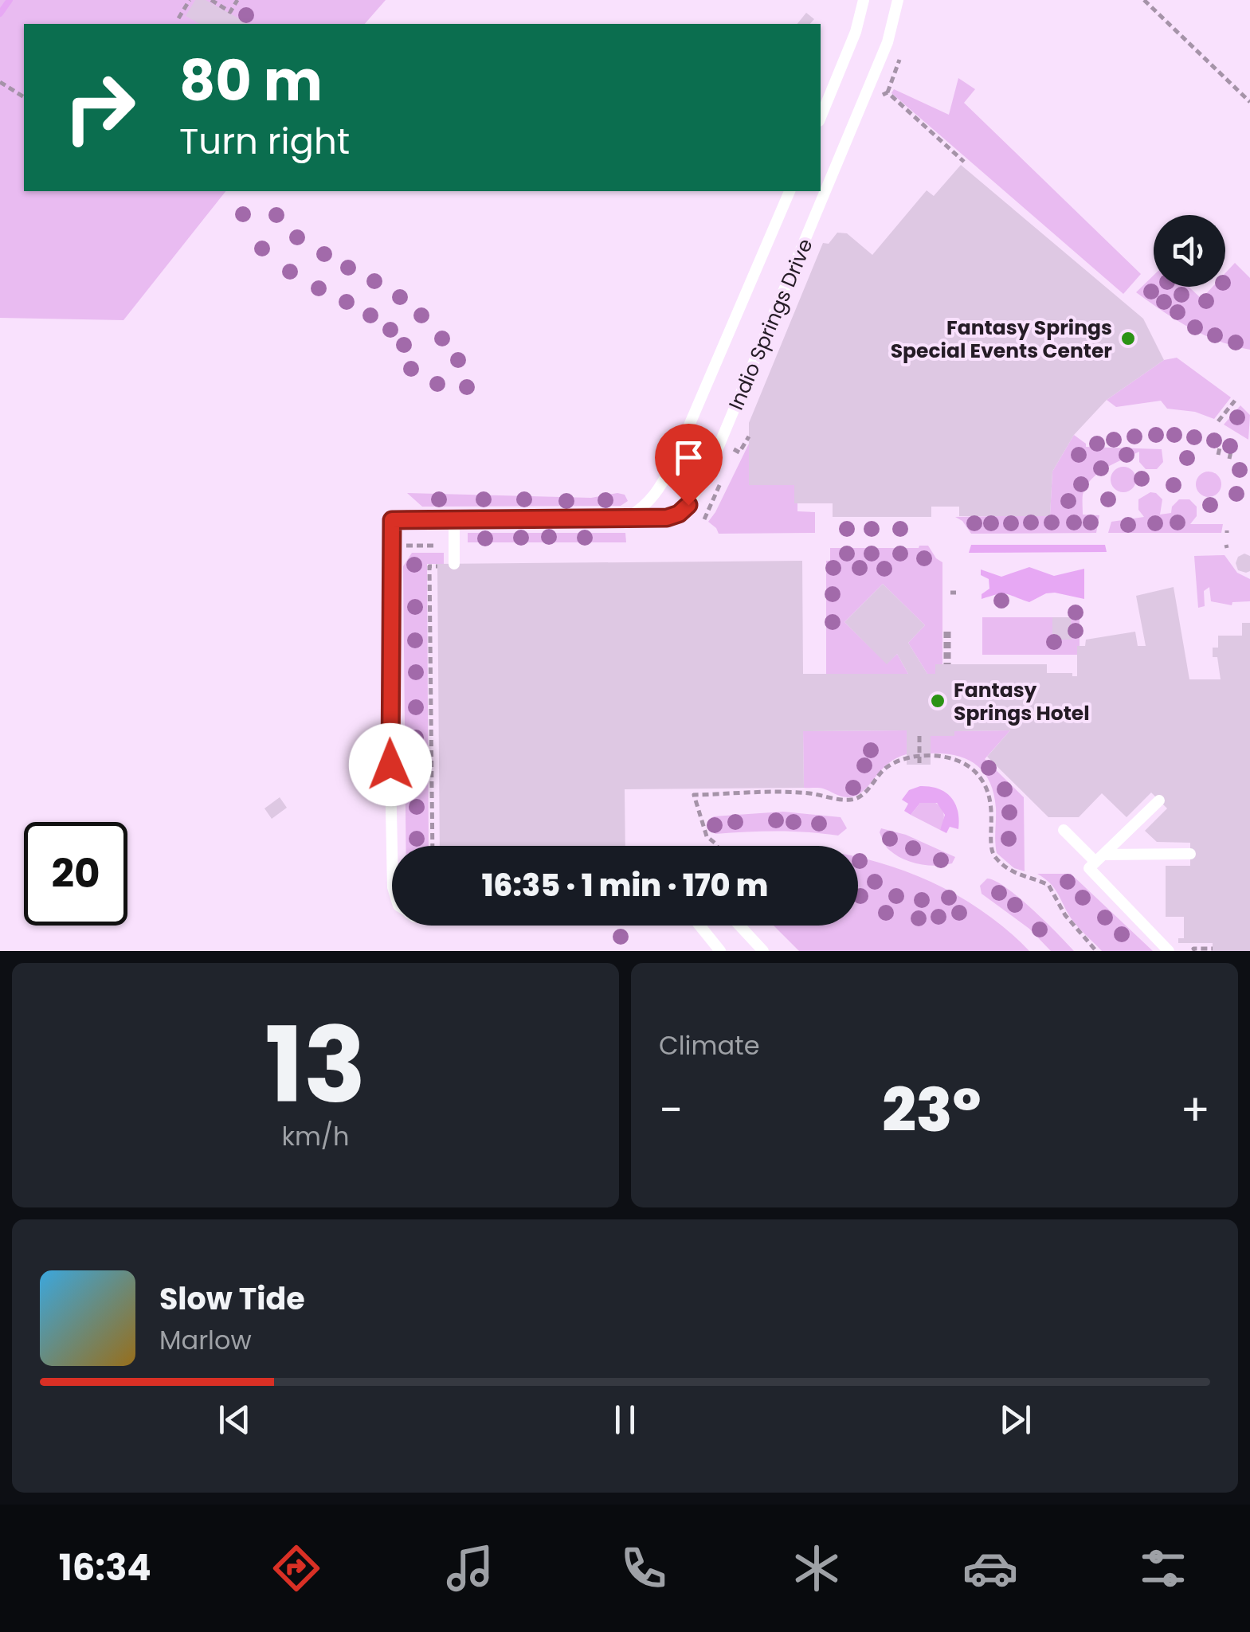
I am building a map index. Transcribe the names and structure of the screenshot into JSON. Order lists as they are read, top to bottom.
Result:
{
  "streets": {
    "lane": ["Indio Springs Drive"]
  },
  "places": ["Fantasy Springs Special Events Center", "Fantasy Springs Hotel"],
  "page": {
    "turn": ["80 m", "Turn right"],
    "limit": "20",
    "trip": "16:35 · 1 min · 170 m",
    "tile": [
      ["13", "km/h"],
      "Climate"
    ],
    "heat": ["−", "23°", "+"],
    "song": ["Slow Tide", "Marlow"],
    "tabs": "16:34"
  }
}
